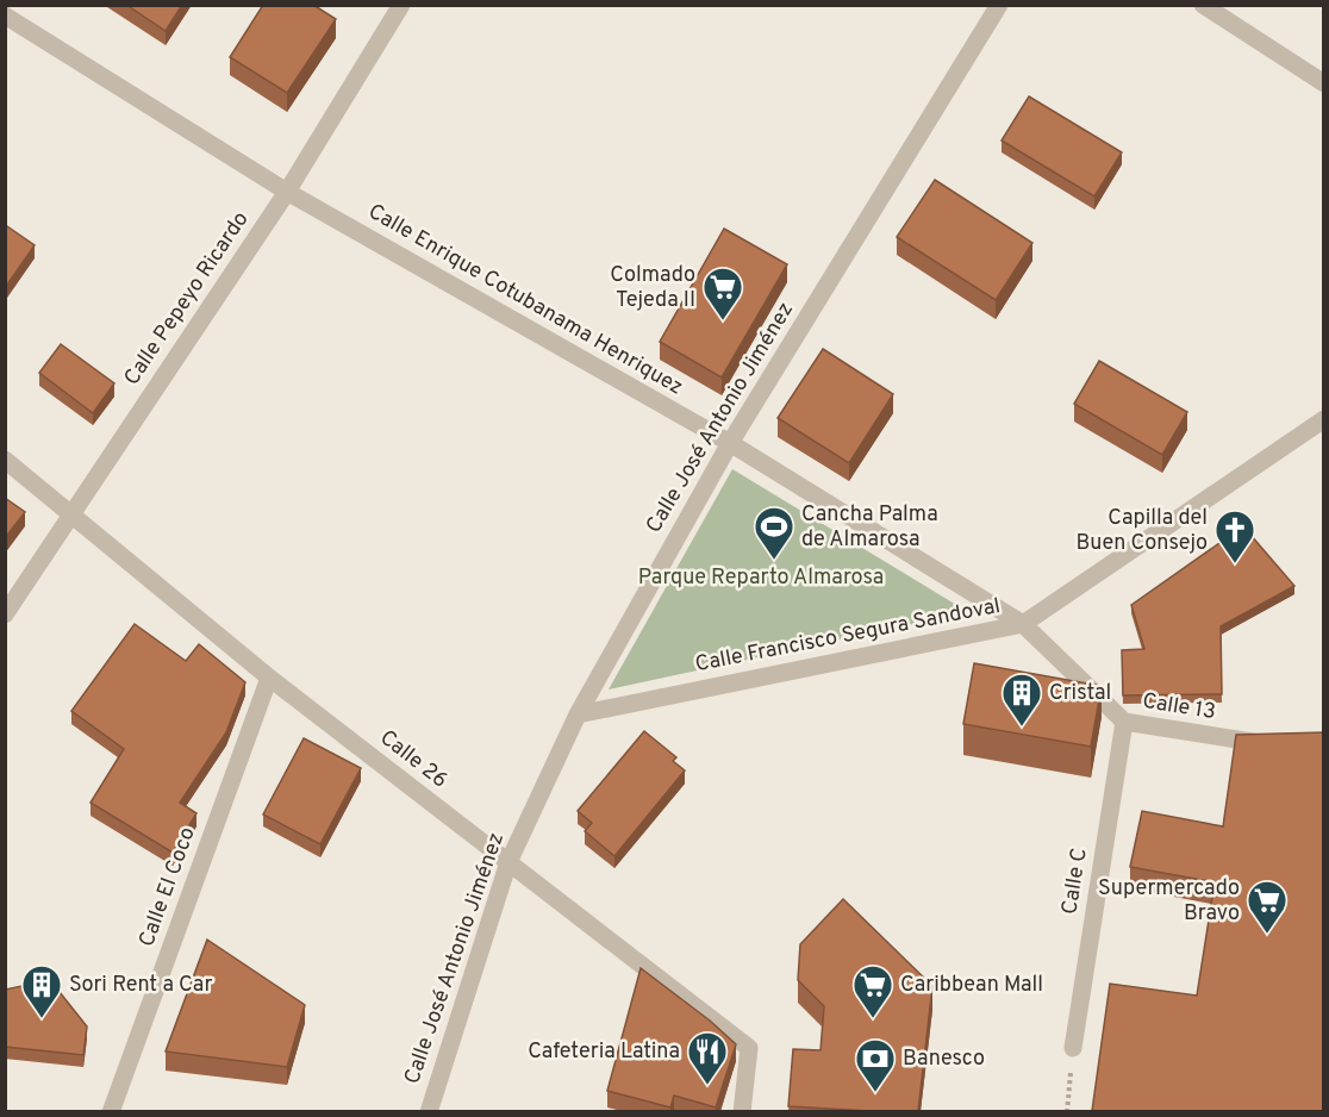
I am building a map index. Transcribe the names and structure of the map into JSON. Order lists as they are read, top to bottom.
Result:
{
  "streets": {
    "street": [
      "Calle Pepeyo Ricardo",
      "Calle Enrique Cotubanama Henriquez",
      "Calle José Antonio Jiménez",
      "Calle Francisco Segura Sandoval",
      "Calle 13",
      "Calle 26",
      "Calle C",
      "Calle El Coco"
    ]
  },
  "crossings": [
    ["Calle Pepeyo Ricardo", "Calle Enrique Cotubanama Henriquez"],
    ["Calle Pepeyo Ricardo", "Calle 26"],
    ["Calle Enrique Cotubanama Henriquez", "Calle José Antonio Jiménez"],
    ["Calle Enrique Cotubanama Henriquez", "Calle Francisco Segura Sandoval"],
    ["Calle Enrique Cotubanama Henriquez", "Calle 13"],
    ["Calle José Antonio Jiménez", "Calle Francisco Segura Sandoval"],
    ["Calle José Antonio Jiménez", "Calle 26"],
    ["Calle Francisco Segura Sandoval", "Calle 13"],
    ["Calle 13", "Calle C"],
    ["Calle 26", "Calle El Coco"]
  ],
  "parks": ["Parque Reparto Almarosa"],
  "places": {
    "supermarket": ["Colmado Tejeda II", "Supermercado Bravo", "Caribbean Mall"],
    "sports": ["Cancha Palma de Almarosa"],
    "church": ["Capilla del Buen Consejo"],
    "building": ["Cristal", "Sori Rent a Car"],
    "restaurant": ["Cafeteria Latina"],
    "bank": ["Banesco"]
  }
}
